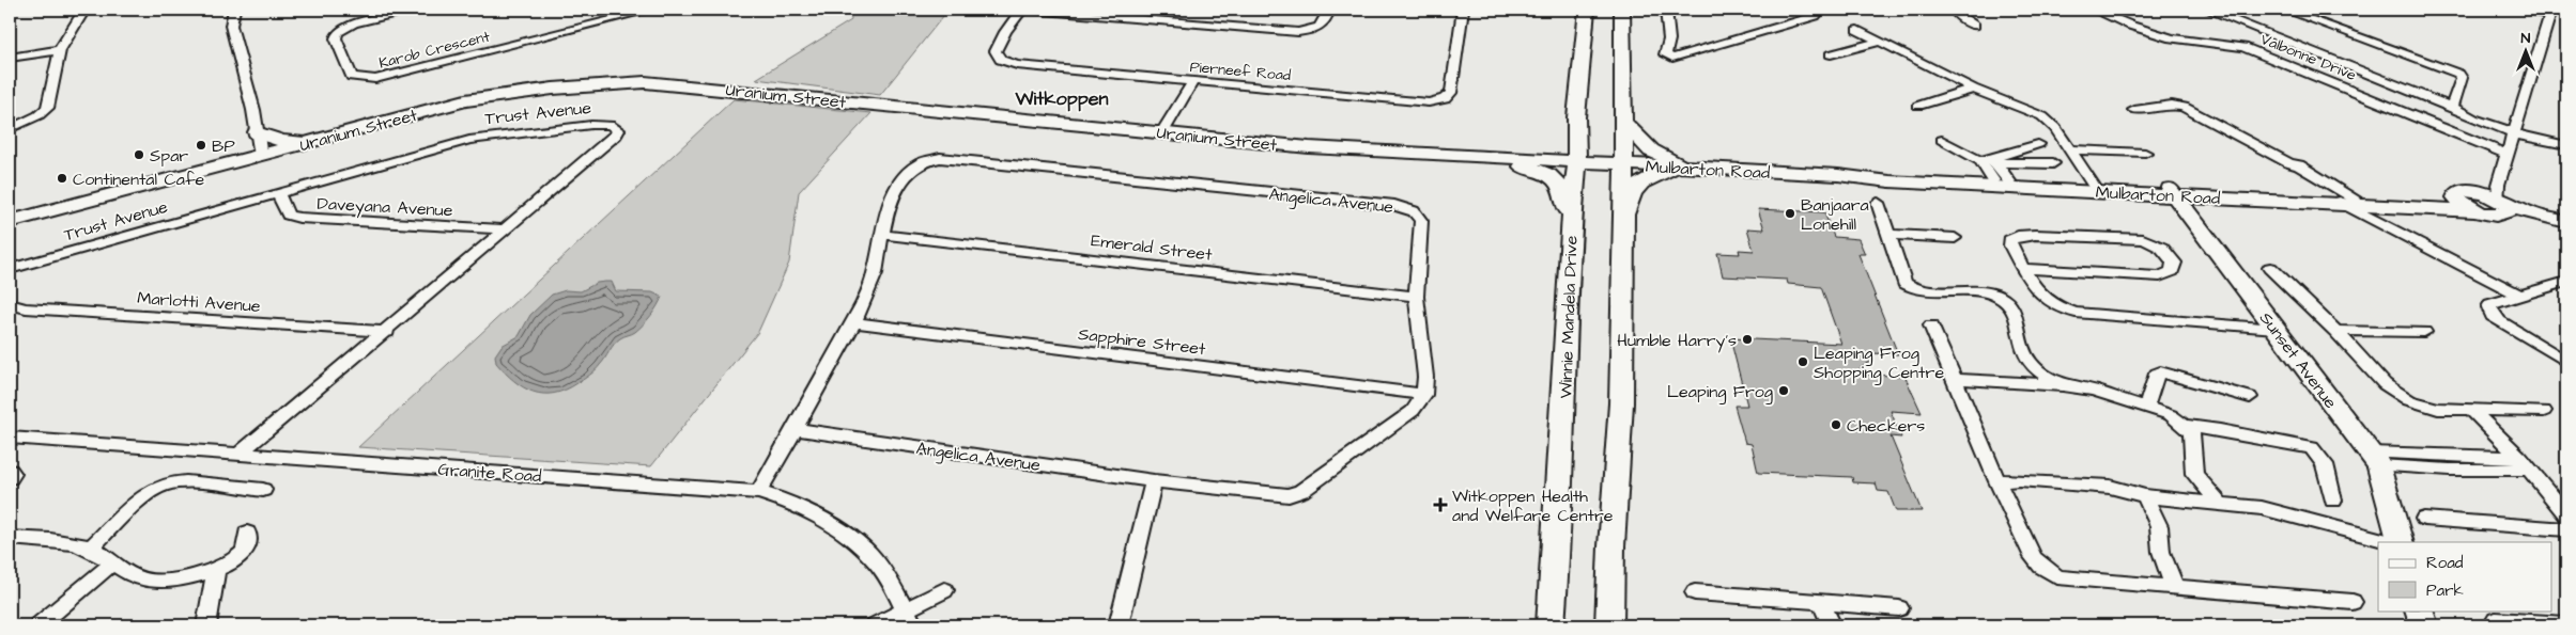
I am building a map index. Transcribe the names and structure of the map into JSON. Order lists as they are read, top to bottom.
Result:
{
  "streets": {
    "street": [
      "Karob Crescent",
      "Valbonne Drive",
      "Pierneef Road",
      "Uranium Street",
      "Trust Avenue",
      "Mulbarton Road",
      "Angelica Avenue",
      "Daveyana Avenue",
      "Emerald Street",
      "Marlotti Avenue",
      "Winnie Mandela Drive",
      "Sapphire Street",
      "Sunset Avenue",
      "Granite Road"
    ]
  },
  "crossings": [
    ["Uranium Street", "Mulbarton Road"],
    ["Uranium Street", "Winnie Mandela Drive"],
    ["Trust Avenue", "Daveyana Avenue"],
    ["Trust Avenue", "Marlotti Avenue"],
    ["Trust Avenue", "Granite Road"],
    ["Mulbarton Road", "Winnie Mandela Drive"],
    ["Mulbarton Road", "Sunset Avenue"],
    ["Angelica Avenue", "Emerald Street"],
    ["Angelica Avenue", "Sapphire Street"],
    ["Angelica Avenue", "Granite Road"]
  ],
  "districts": ["Witkoppen"],
  "places": {
    "other": [
      "BP",
      "Spar",
      "Continental Cafe",
      "Banjaara Lonehill",
      "Humble Harry's",
      "Leaping Frog Shopping Centre",
      "Leaping Frog",
      "Checkers"
    ],
    "health": ["Witkoppen Health and Welfare Centre"]
  },
  "legend": ["Road", "Park"],
  "north": "top"
}
